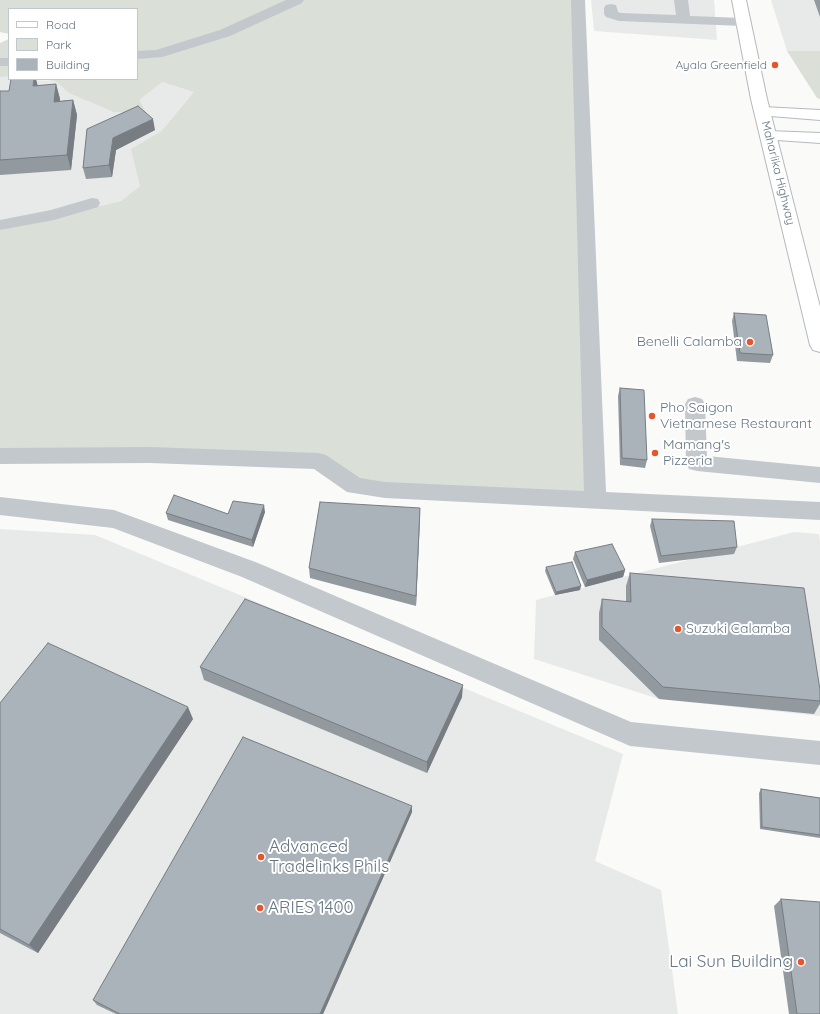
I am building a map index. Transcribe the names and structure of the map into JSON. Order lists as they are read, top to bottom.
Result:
{
  "streets": {
    "main road": ["Maharlika Highway"]
  },
  "places": [
    "Ayala Greenfield",
    "Benelli Calamba",
    "Pho Saigon Vietnamese Restaurant",
    "Mamang's Pizzeria",
    "Suzuki Calamba",
    "Advanced Tradelinks Phils",
    "ARIES 1400",
    "Lai Sun Building"
  ],
  "legend": ["Road", "Park", "Building"]
}
